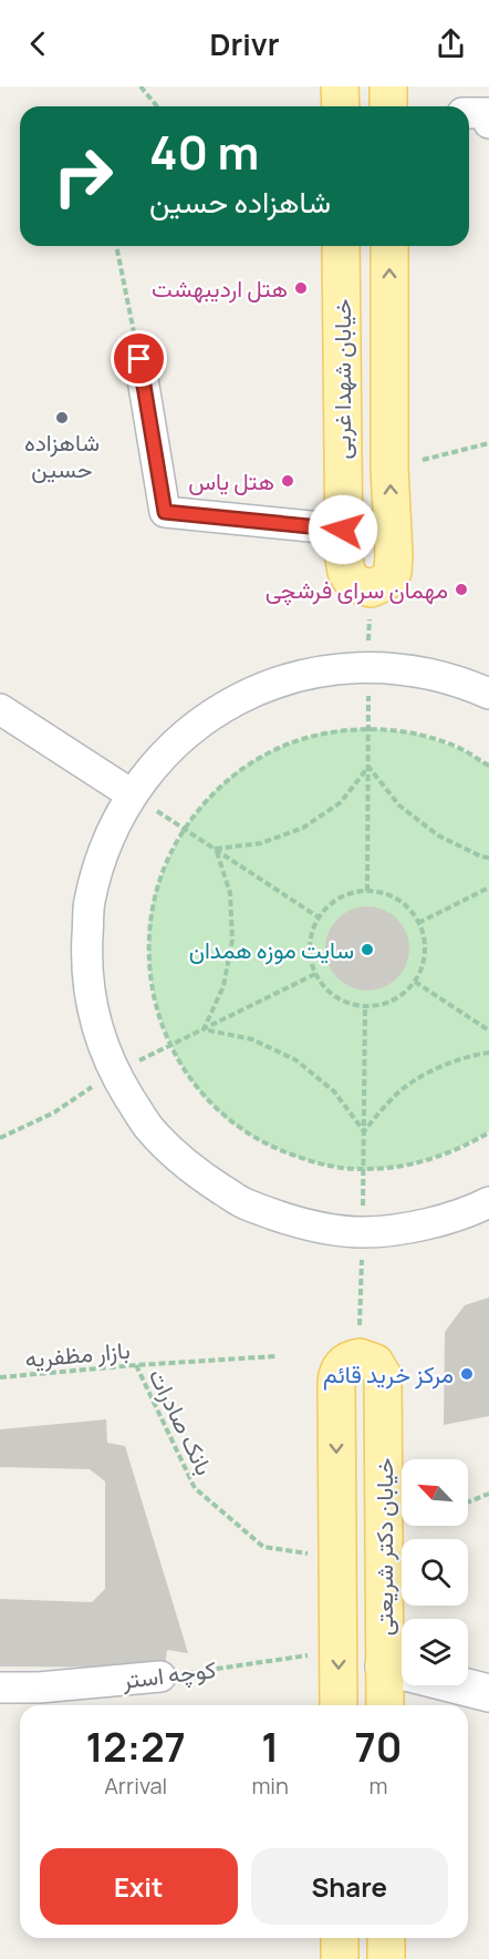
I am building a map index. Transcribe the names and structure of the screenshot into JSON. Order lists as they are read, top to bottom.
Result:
{
  "streets": {
    "main road": ["خیابان شهدا غربی", "خیابان دکتر شریعتی"],
    "street": ["کوچه استر"],
    "path": ["بازار مظفریه", "بانک صادرات"]
  },
  "crossings": [
    ["بازار مظفریه", "بانک صادرات"],
    ["بانک صادرات", "خیابان دکتر شریعتی"],
    ["خیابان دکتر شریعتی", "کوچه استر"]
  ],
  "places": [
    "هتل اردیبهشت",
    "شاهزاده حسین",
    "هتل یاس",
    "مهمان سرای فرشچی",
    "سایت موزه همدان",
    "مرکز خرید قائم"
  ],
  "north": "top left",
  "page": {
    "header": "Drivr",
    "turn": ["40 m", "شاهزاده حسین"],
    "eta": [
      "12:27",
      "Arrival",
      "1",
      "min",
      "70",
      "m"
    ],
    "buttons": ["Exit", "Share"]
  }
}
